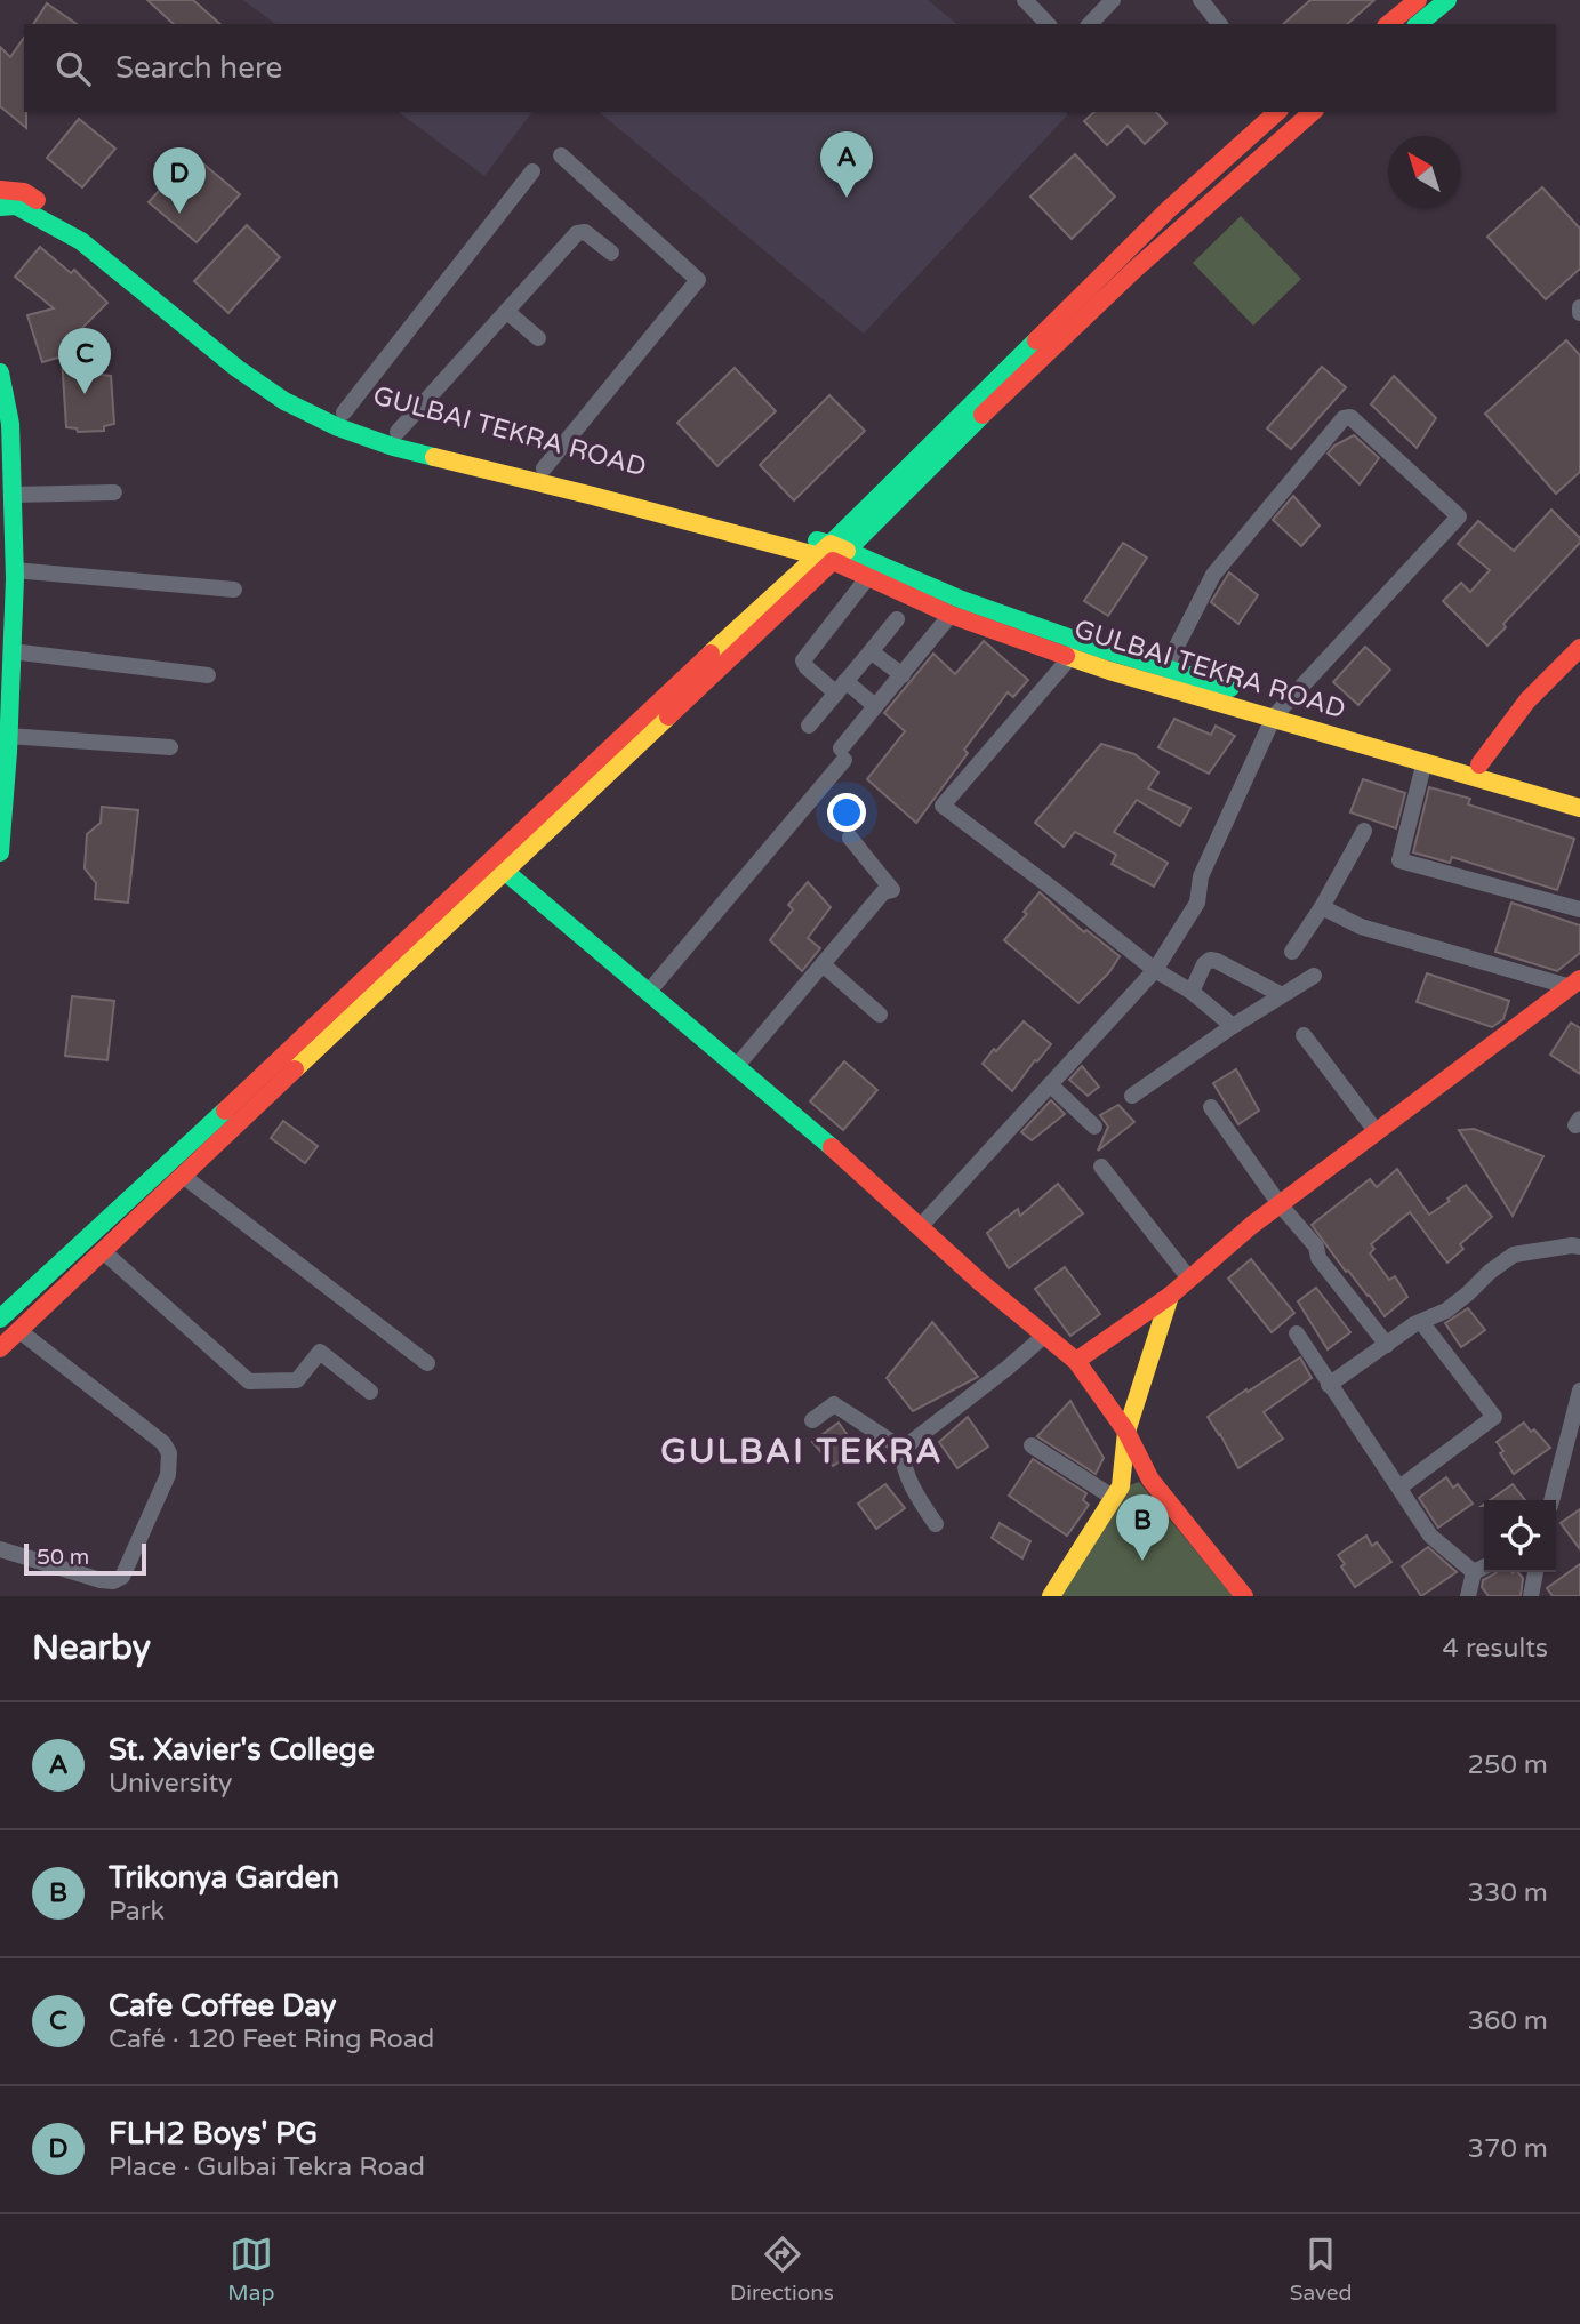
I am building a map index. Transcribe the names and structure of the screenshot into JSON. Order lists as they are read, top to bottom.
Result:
{
  "streets": {
    "main road": ["GULBAI TEKRA ROAD"]
  },
  "districts": ["GULBAI TEKRA"],
  "scale_bar": "50 m",
  "north": "top left",
  "page": {
    "search": "Search here",
    "pins": [
      "A",
      "D",
      "C",
      "B"
    ],
    "scale": "50 m",
    "heading": ["Nearby", "4 results"],
    "list": [
      {
        "mark": "A",
        "name": "St. Xavier's College",
        "note": "University",
        "value": "250 m"
      },
      {
        "mark": "B",
        "name": "Trikonya Garden",
        "note": "Park",
        "value": "330 m"
      },
      {
        "mark": "C",
        "name": "Cafe Coffee Day",
        "note": "Café · 120 Feet Ring Road",
        "value": "360 m"
      },
      {
        "mark": "D",
        "name": "FLH2 Boys' PG",
        "note": "Place · Gulbai Tekra Road",
        "value": "370 m"
      }
    ],
    "nav": ["Map", "Directions", "Saved"]
  }
}
